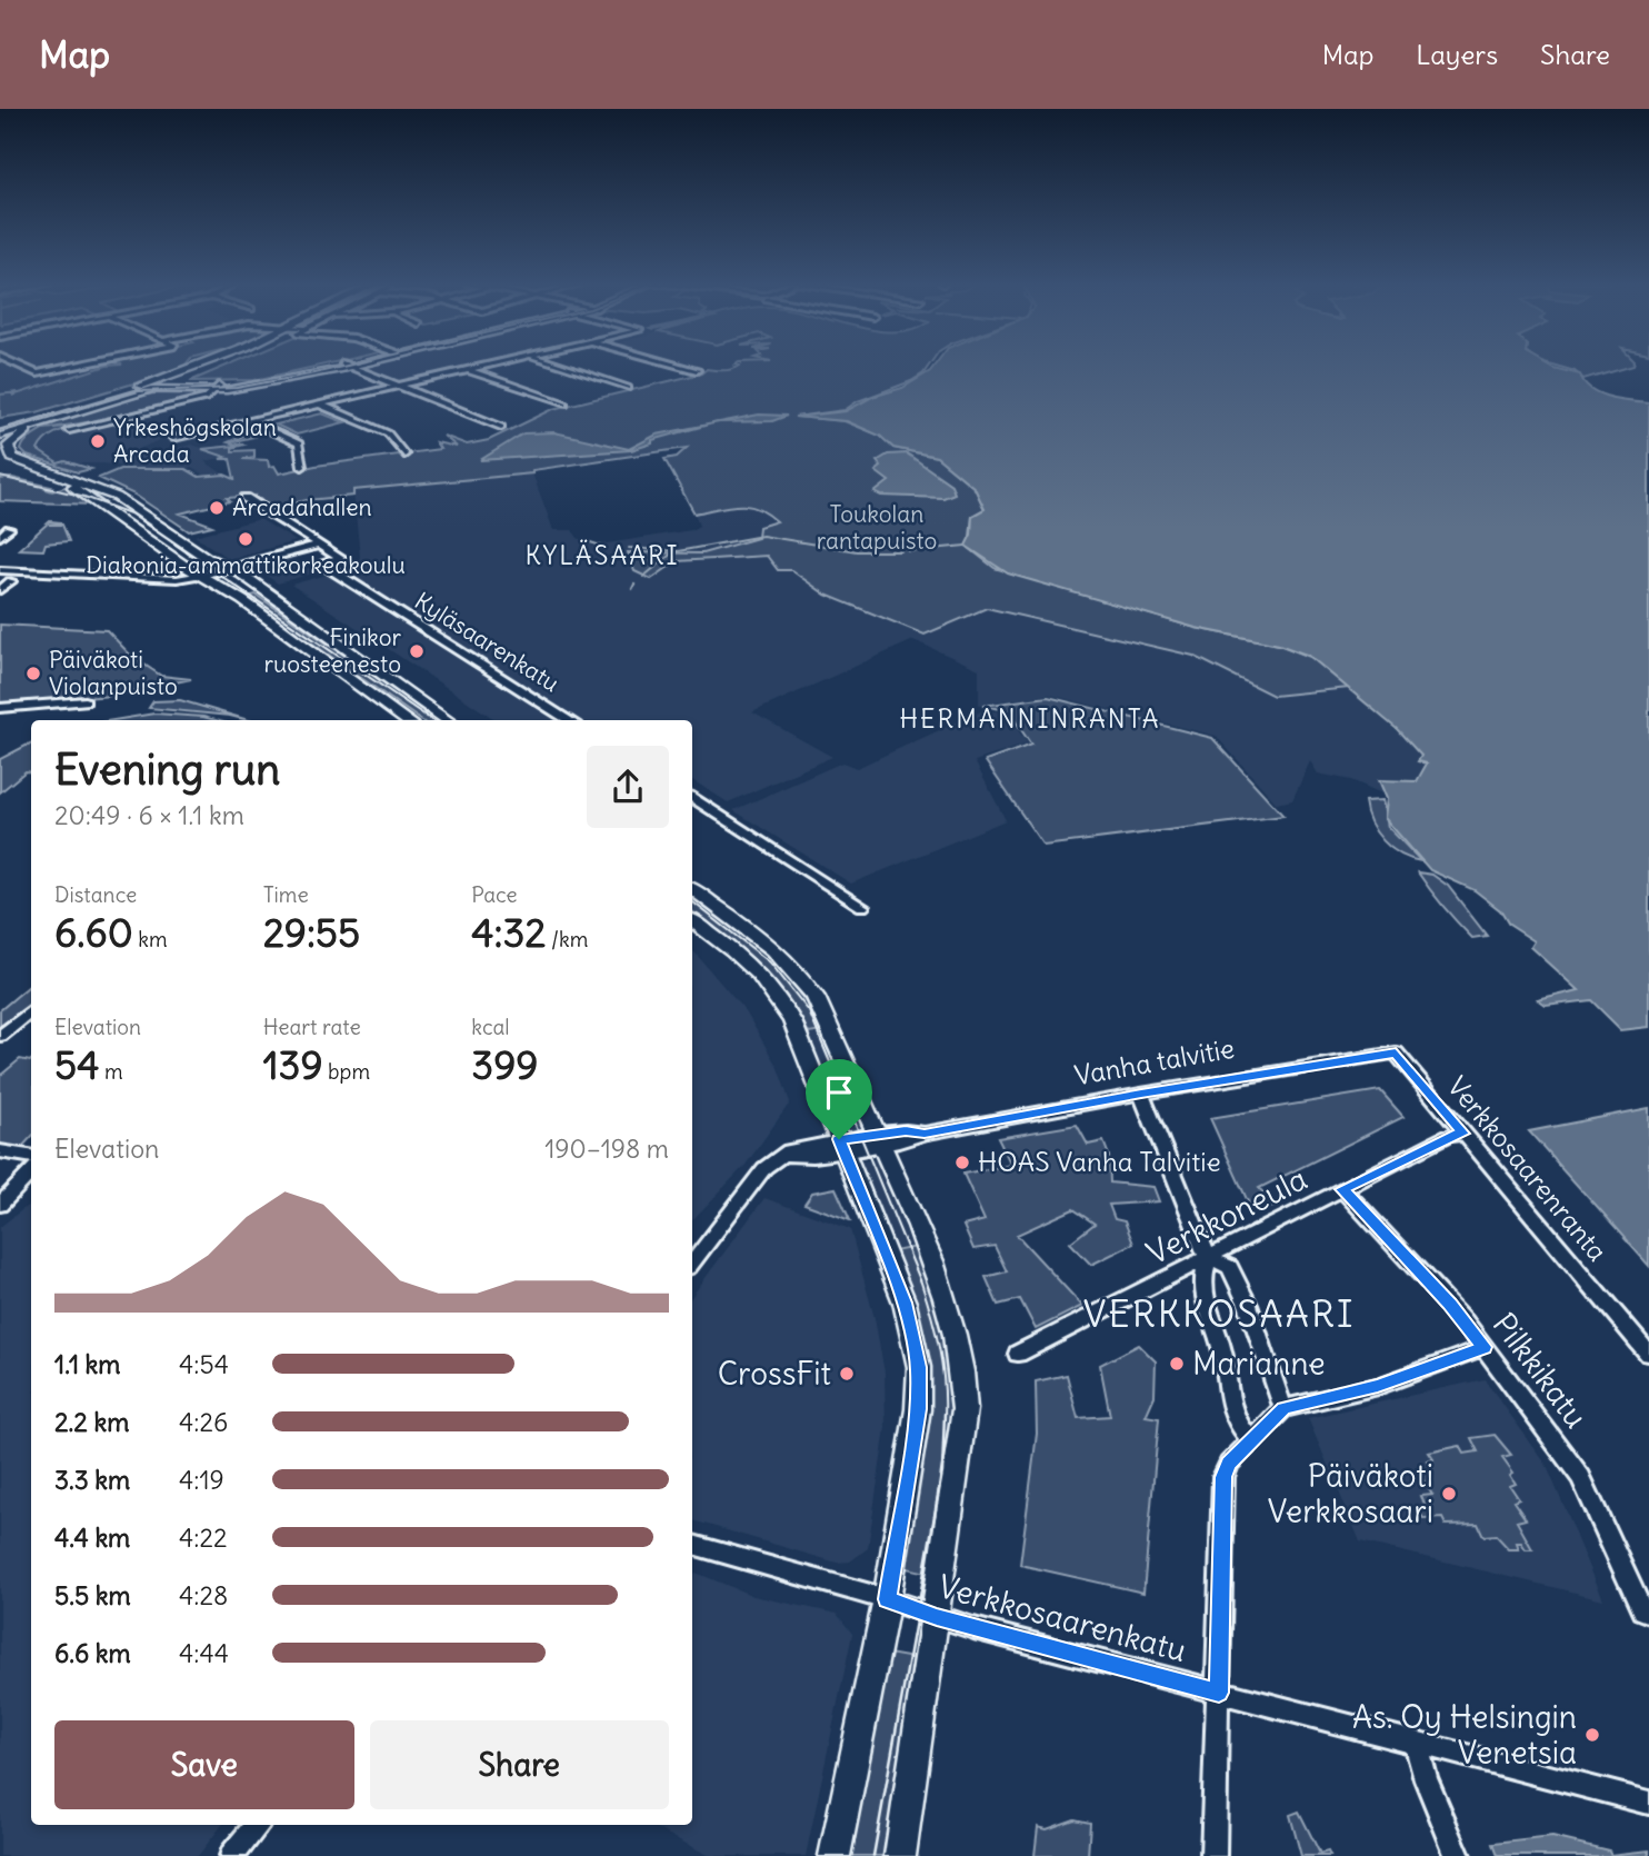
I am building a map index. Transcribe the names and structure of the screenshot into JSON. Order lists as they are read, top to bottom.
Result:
{
  "streets": {
    "street": [
      "Kyläsaarenkatu",
      "Vanha talvitie",
      "Verkkosaarenranta",
      "Verkkoneula",
      "Pilkkikatu",
      "Verkkosaarenkatu"
    ]
  },
  "crossings": [
    ["Vanha talvitie", "Verkkosaarenranta"],
    ["Verkkosaarenranta", "Verkkoneula"],
    ["Verkkoneula", "Pilkkikatu"]
  ],
  "districts": ["KYLÄSAARI", "HERMANNINRANTA", "VERKKOSAARI"],
  "parks": ["Toukolan rantapuisto"],
  "places": [
    "Yrkeshögskolan Arcada",
    "Arcadahallen",
    "Diakonia-ammattikorkeakoulu",
    "Finikor ruosteenesto",
    "Päiväkoti Violanpuisto",
    "HOAS Vanha Talvitie",
    "Marianne",
    "CrossFit",
    "Päiväkoti Verkkosaari",
    "As. Oy Helsingin Venetsia"
  ],
  "page": {
    "header": "Map",
    "nav": ["Map", "Layers", "Share"],
    "heading": ["Evening run", "20:49 · 6 × 1.1 km"],
    "stats": [
      ["Distance", "6.60 km"],
      ["Time", "29:55"],
      ["Pace", "4:32 /km"],
      ["Elevation", "54 m"],
      ["Heart rate", "139 bpm"],
      ["kcal", "399"]
    ],
    "chart": ["Elevation", "190–198 m"],
    "list": [
      {
        "name": "1.1 km",
        "note": "4:54"
      },
      {
        "name": "2.2 km",
        "note": "4:26"
      },
      {
        "name": "3.3 km",
        "note": "4:19"
      },
      {
        "name": "4.4 km",
        "note": "4:22"
      },
      {
        "name": "5.5 km",
        "note": "4:28"
      },
      {
        "name": "6.6 km",
        "note": "4:44"
      }
    ],
    "buttons": ["Save", "Share"]
  }
}
